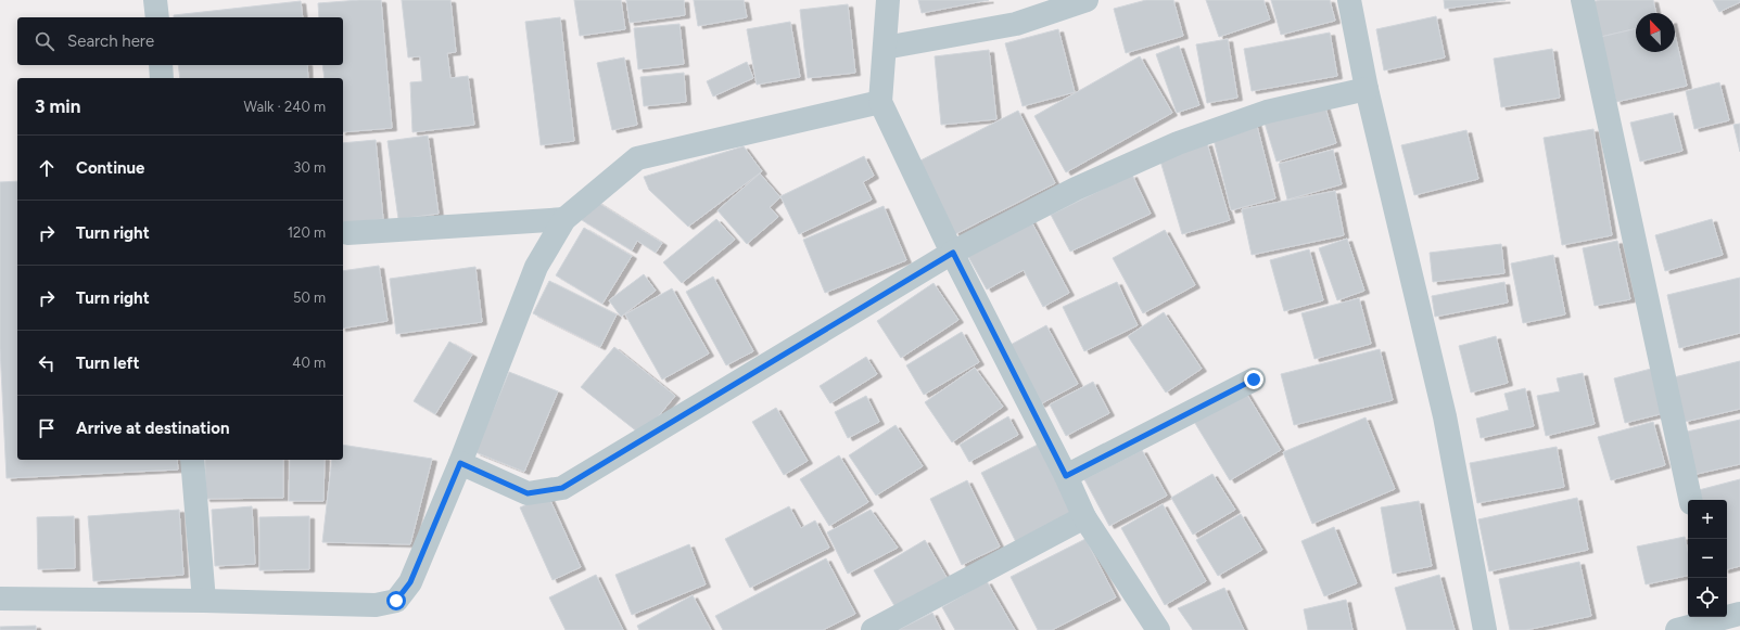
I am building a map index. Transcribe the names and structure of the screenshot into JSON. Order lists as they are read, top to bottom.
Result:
{
  "north": "top left",
  "page": {
    "search": "Search here",
    "heading": ["3 min", "Walk · 240 m"],
    "list": [
      ["Continue", "30 m"],
      ["Turn right", "120 m"],
      ["Turn right", "50 m"],
      ["Turn left", "40 m"],
      "Arrive at destination"
    ],
    "map_buttons": ["+", "−"]
  }
}
